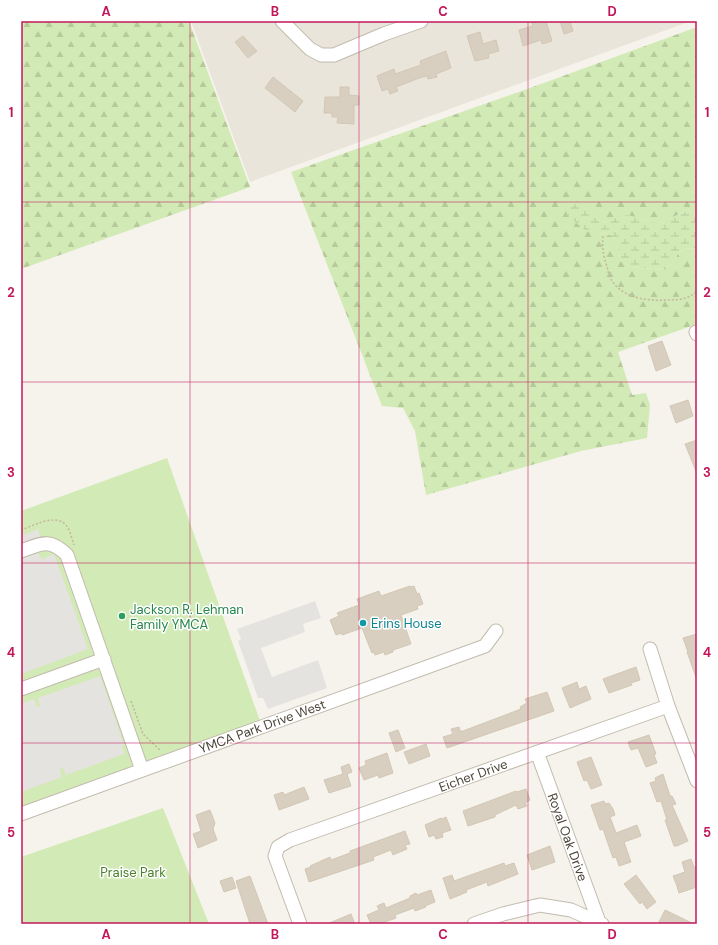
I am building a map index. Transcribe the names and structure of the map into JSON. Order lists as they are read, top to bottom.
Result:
{
  "streets": {
    "street": ["YMCA Park Drive West", "Eicher Drive", "Royal Oak Drive"]
  },
  "crossings": [
    ["Eicher Drive", "Royal Oak Drive"]
  ],
  "parks": ["Praise Park"],
  "places": ["Jackson R. Lehman Family YMCA", "Erins House"],
  "grid": {
    "columns": [
      "A",
      "B",
      "C",
      "D"
    ],
    "rows": [
      "1",
      "2",
      "3",
      "4",
      "5"
    ]
  }
}
